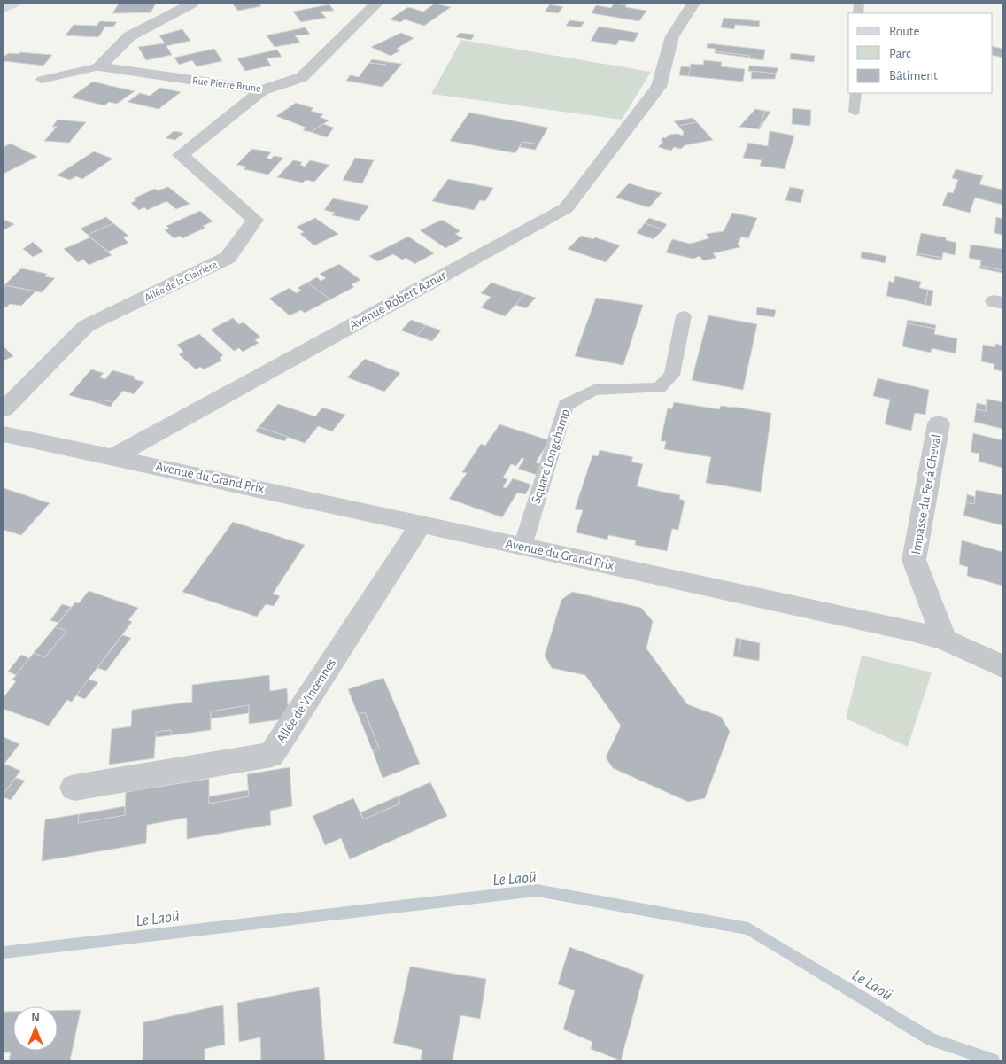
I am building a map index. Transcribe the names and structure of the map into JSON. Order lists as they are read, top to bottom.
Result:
{
  "streets": {
    "street": [
      "Rue Pierre Brune",
      "Allée de la Clairière",
      "Avenue Robert Aznar",
      "Avenue du Grand Prix",
      "Impasse du Fer à Cheval",
      "Allée de Vincennes"
    ],
    "lane": ["Square Longchamp"]
  },
  "crossings": [
    ["Rue Pierre Brune", "Allée de la Clairière"],
    ["Avenue Robert Aznar", "Avenue du Grand Prix"],
    ["Square Longchamp", "Avenue du Grand Prix"],
    ["Avenue du Grand Prix", "Impasse du Fer à Cheval"],
    ["Avenue du Grand Prix", "Allée de Vincennes"]
  ],
  "water": ["Le Laoü"],
  "legend": ["Route", "Parc", "Bâtiment"],
  "north": "top"
}
